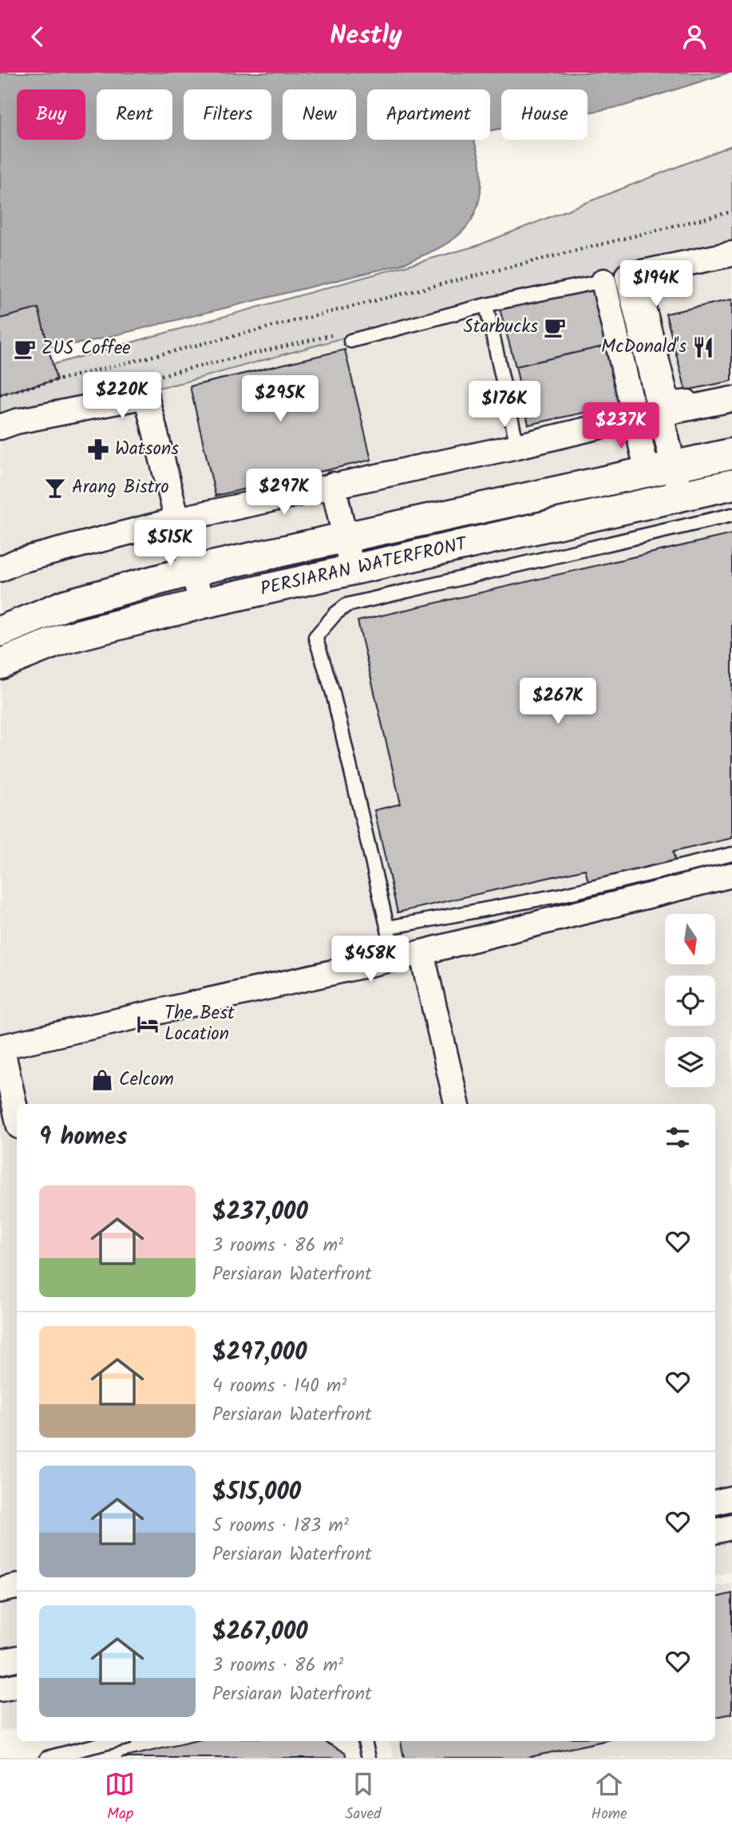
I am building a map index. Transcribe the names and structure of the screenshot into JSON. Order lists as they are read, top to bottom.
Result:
{
  "streets": {
    "street": ["PERSIARAN WATERFRONT"]
  },
  "places": {
    "cafe": ["Starbucks", "ZUS Coffee"],
    "restaurant": ["McDonald's"],
    "pharmacy": ["Watsons"],
    "bar": ["Arang Bistro"],
    "hotel": ["The Best Location"],
    "shop": ["Celcom"]
  },
  "north": "bottom",
  "page": {
    "header": "Nestly",
    "chip": [
      "Buy",
      "Rent",
      "Filters",
      "New",
      "Apartment",
      "House"
    ],
    "price": [
      "$194K",
      "$220K",
      "$295K",
      "$176K",
      "$237K",
      "$297K",
      "$515K",
      "$267K",
      "$458K"
    ],
    "heading": "9 homes",
    "list": [
      {
        "name": "$237,000",
        "note": "3 rooms · 86 m² · Persiaran Waterfront"
      },
      {
        "name": "$297,000",
        "note": "4 rooms · 140 m² · Persiaran Waterfront"
      },
      {
        "name": "$515,000",
        "note": "5 rooms · 183 m² · Persiaran Waterfront"
      },
      {
        "name": "$267,000",
        "note": "3 rooms · 86 m² · Persiaran Waterfront"
      }
    ],
    "tabs": ["Map", "Saved", "Home"]
  }
}
